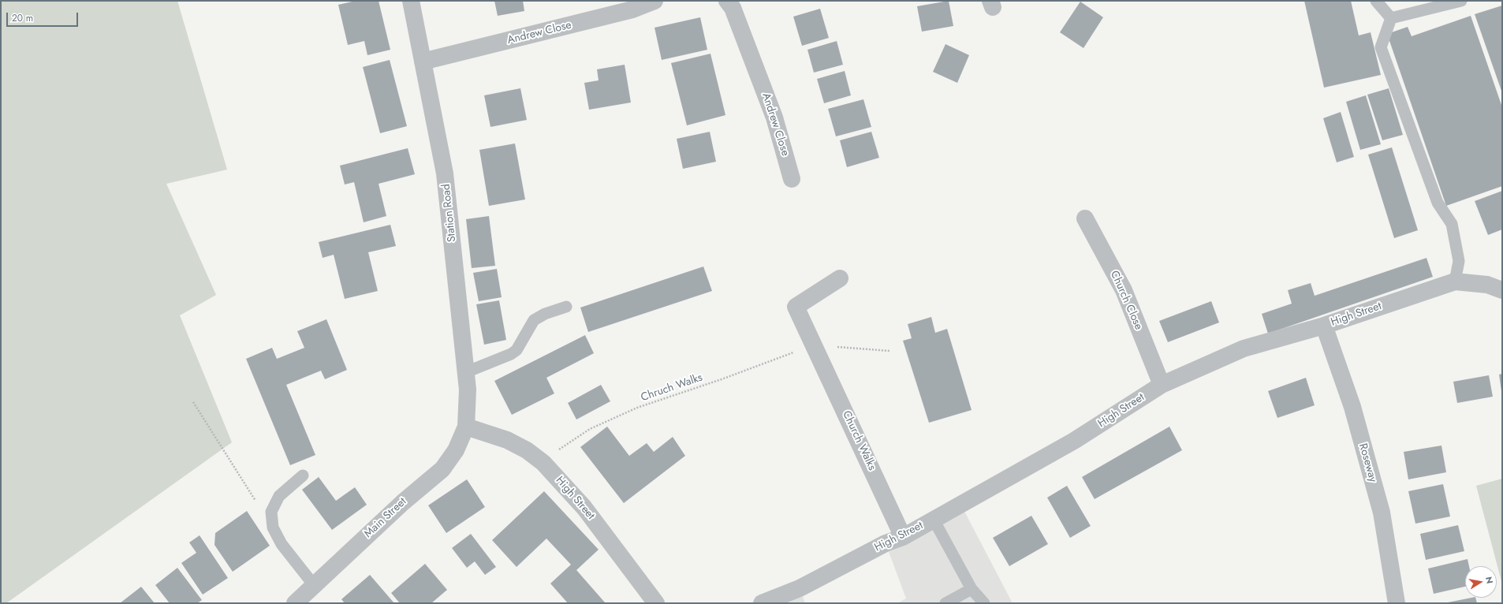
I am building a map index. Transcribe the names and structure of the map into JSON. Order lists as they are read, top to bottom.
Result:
{
  "streets": {
    "street": [
      "Andrew Close",
      "Station Road",
      "Church Close",
      "High Street",
      "Church Walks",
      "Roseway",
      "Main Street"
    ],
    "path": ["Chruch Walks"]
  },
  "crossings": [
    ["Andrew Close", "Station Road"],
    ["Station Road", "High Street"],
    ["Station Road", "Main Street"],
    ["Church Close", "High Street"],
    ["High Street", "Chruch Walks"],
    ["High Street", "Church Walks"],
    ["High Street", "Roseway"],
    ["High Street", "Main Street"],
    ["Chruch Walks", "Church Walks"]
  ],
  "scale_bar": "20 m",
  "north": "right"
}
